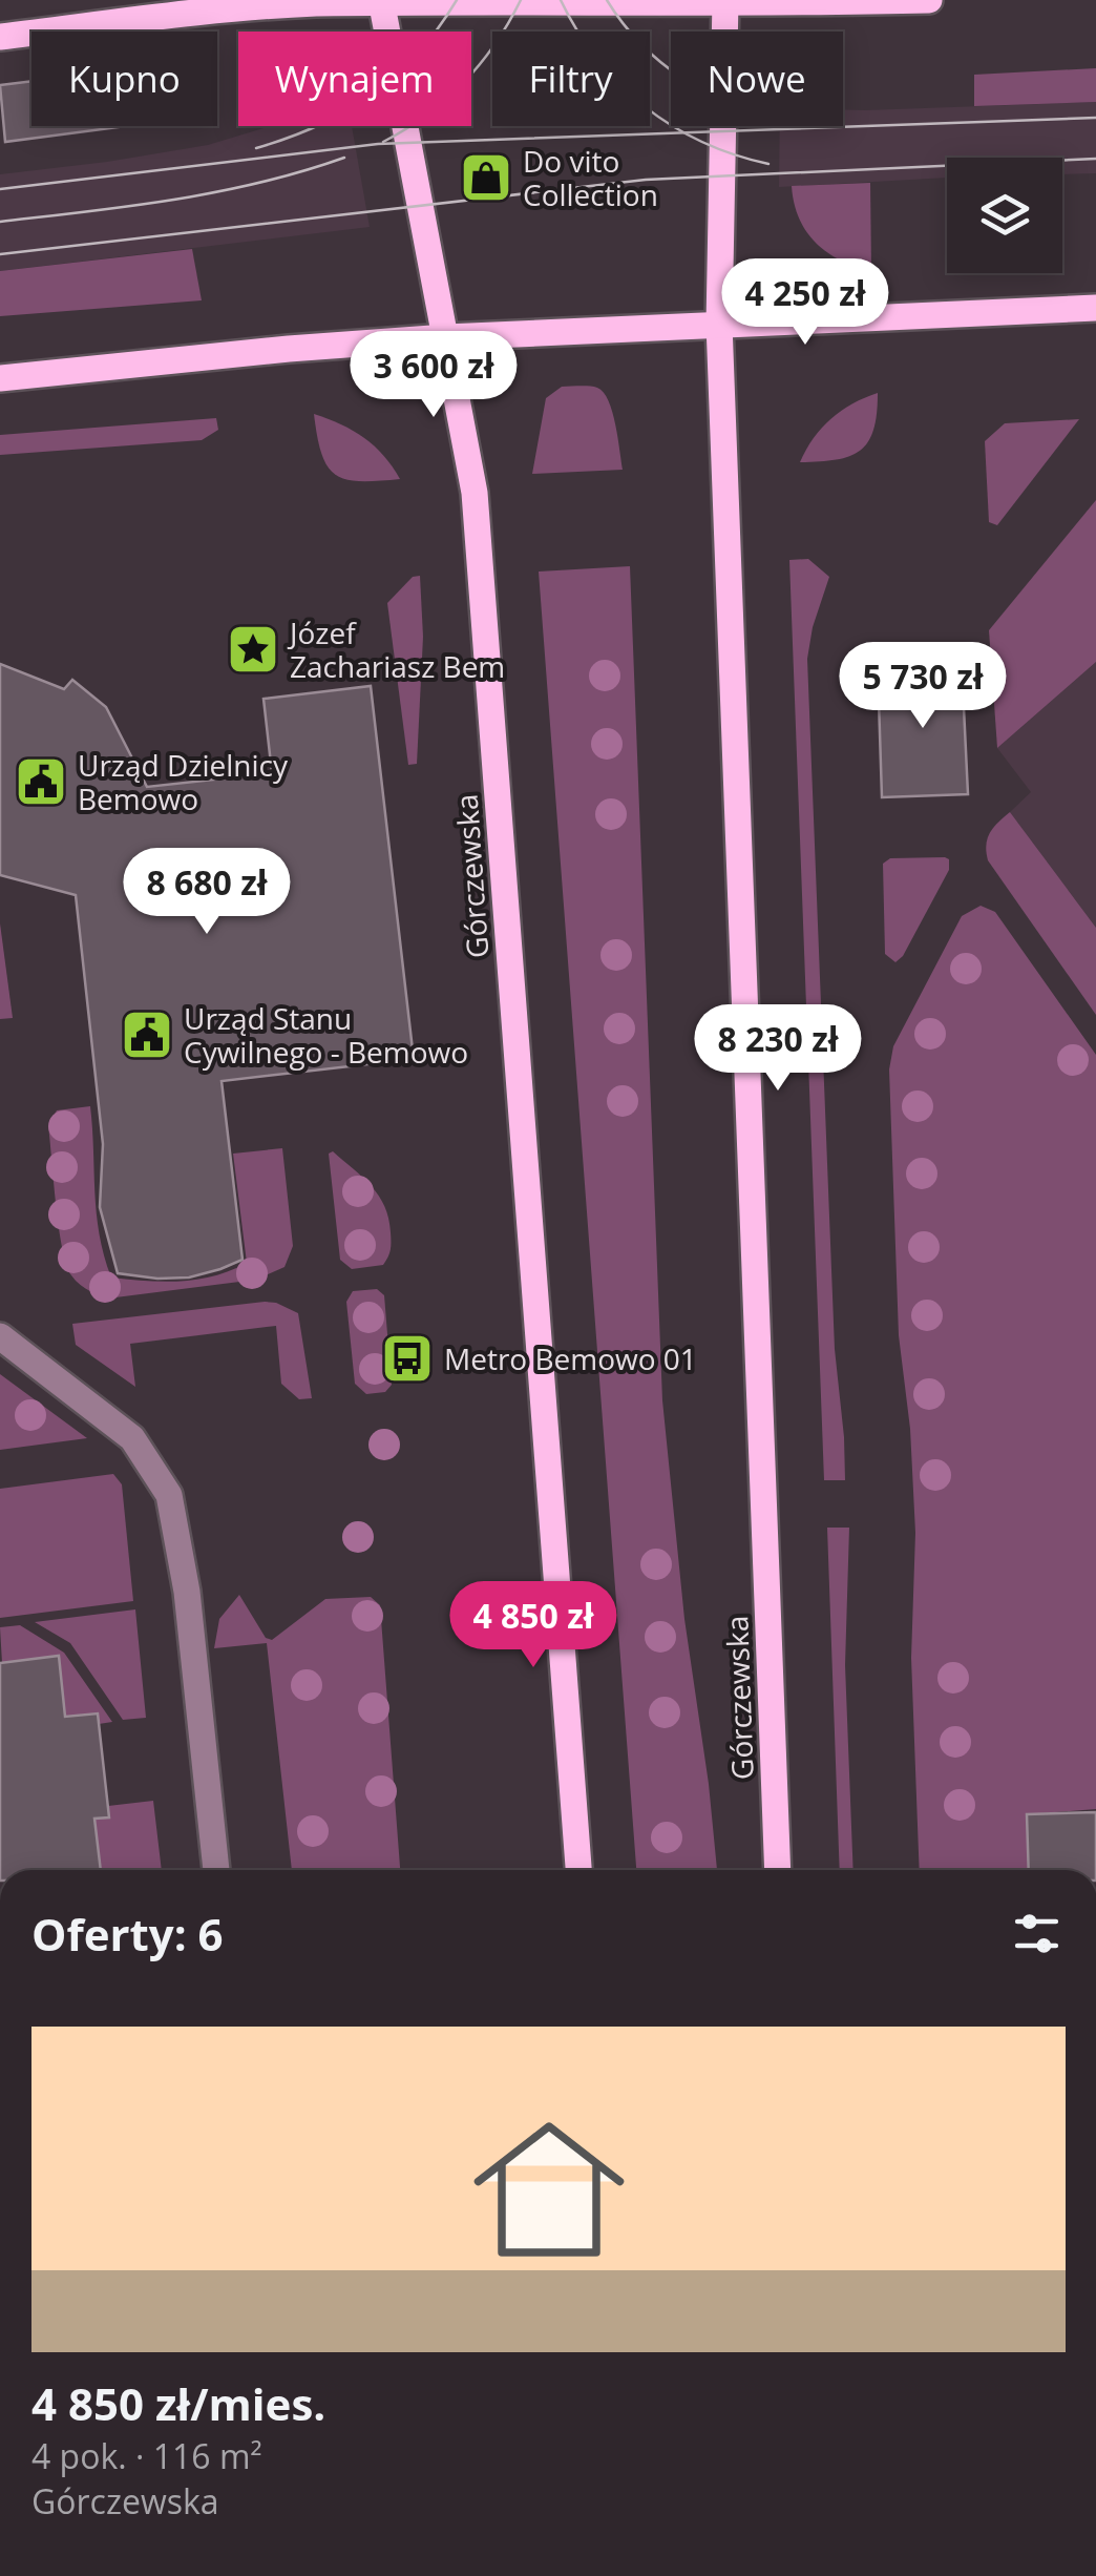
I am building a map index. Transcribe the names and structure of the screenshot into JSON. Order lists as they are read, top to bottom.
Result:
{
  "streets": {
    "main road": ["Górczewska"]
  },
  "places": {
    "shop": ["Do vito Collection"],
    "place": ["Józef Zachariasz Bem"],
    "public building": ["Urząd Dzielnicy Bemowo", "Urząd Stanu Cywilnego - Bemowo"],
    "bus stop": ["Metro Bemowo 01"]
  },
  "page": {
    "chip": [
      "Kupno",
      "Wynajem",
      "Filtry",
      "Nowe"
    ],
    "price": [
      "4 250 zł",
      "3 600 zł",
      "5 730 zł",
      "8 680 zł",
      "8 230 zł",
      "4 850 zł"
    ],
    "heading": "Oferty: 6",
    "list": [
      {
        "name": "4 850 zł/mies.",
        "note": "4 pok. · 116 m² · Górczewska"
      }
    ]
  }
}
